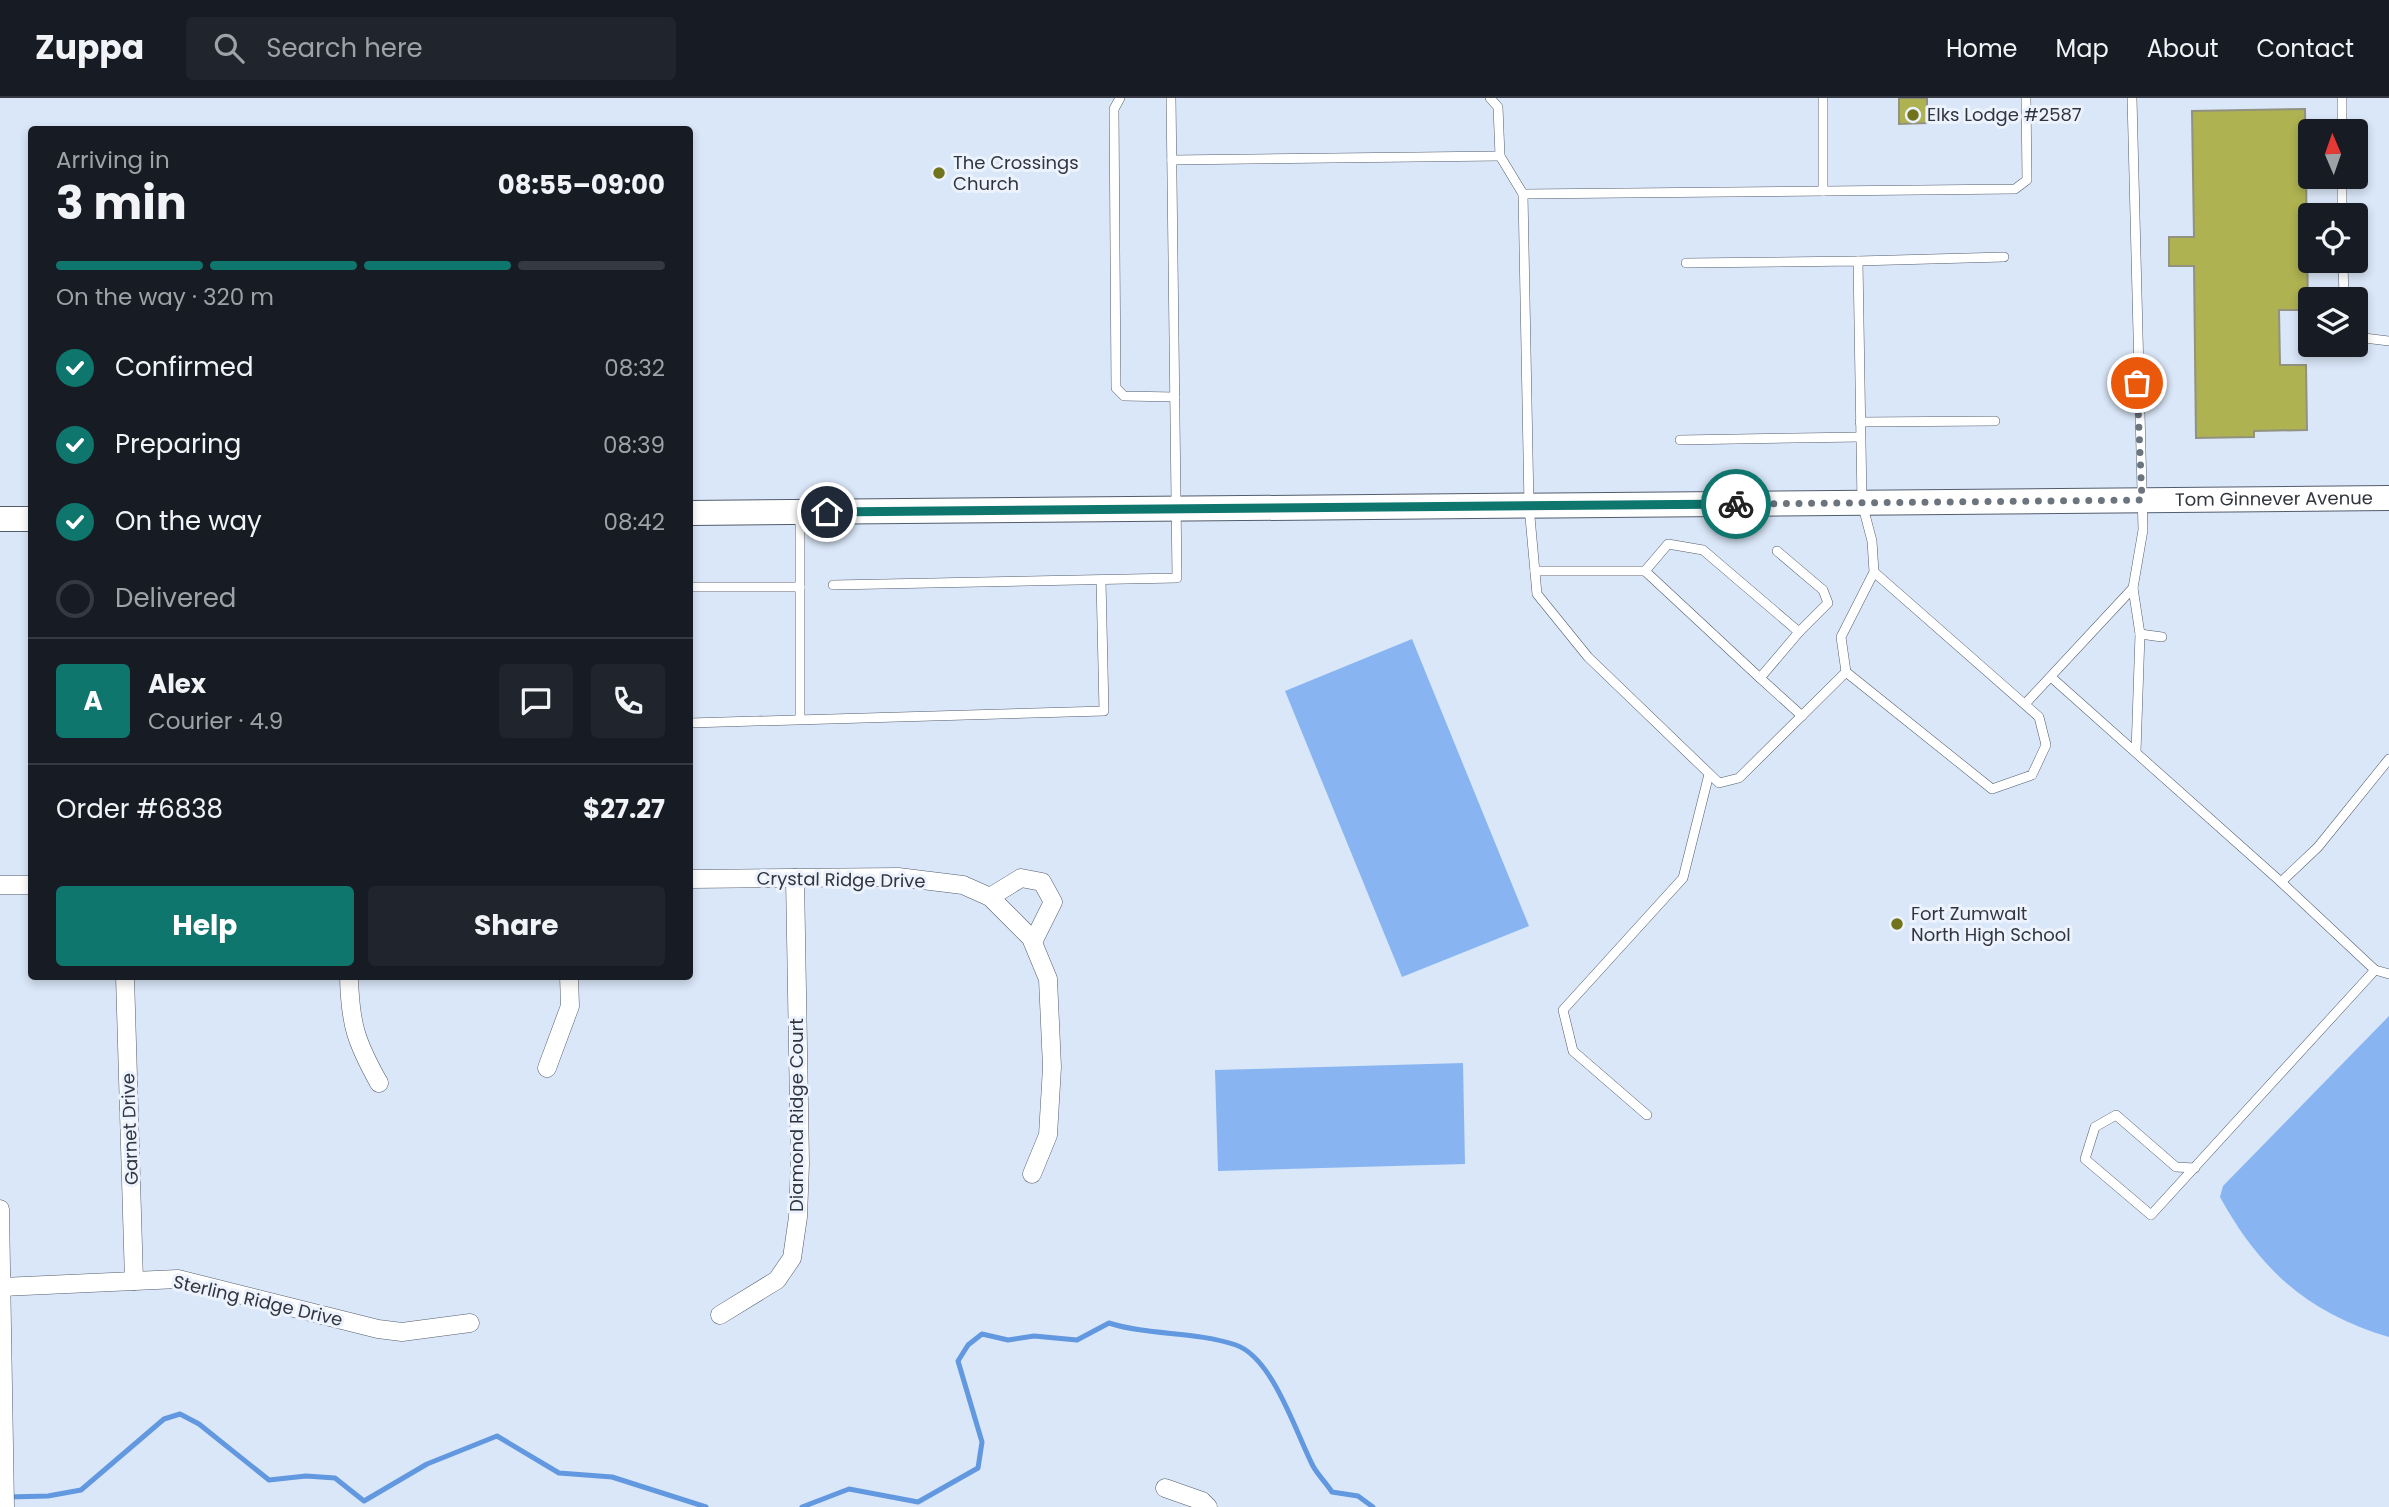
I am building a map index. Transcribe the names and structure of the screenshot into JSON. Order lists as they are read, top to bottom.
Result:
{
  "streets": {
    "main road": ["Tom Ginnever Avenue"],
    "street": [
      "Crystal Ridge Drive",
      "Diamond Ridge Court",
      "Garnet Drive",
      "Sterling Ridge Drive"
    ]
  },
  "crossings": [
    ["Crystal Ridge Drive", "Diamond Ridge Court"],
    ["Garnet Drive", "Sterling Ridge Drive"]
  ],
  "places": ["Elks Lodge #2587", "The Crossings Church", "Fort Zumwalt North High School"],
  "north": "top",
  "page": {
    "header": "Zuppa",
    "search": "Search here",
    "nav": [
      "Home",
      "Map",
      "About",
      "Contact"
    ],
    "heading": ["3 min", "Arriving in", "08:55–09:00"],
    "panel": [
      "Alex",
      "Courier · 4.9",
      "Order #6838",
      "$27.27"
    ],
    "bar": "On the way · 320 m",
    "list": [
      ["Confirmed", "08:32"],
      ["Preparing", "08:39"],
      ["On the way", "08:42"],
      "Delivered"
    ],
    "round": "A",
    "buttons": ["Help", "Share"]
  }
}
